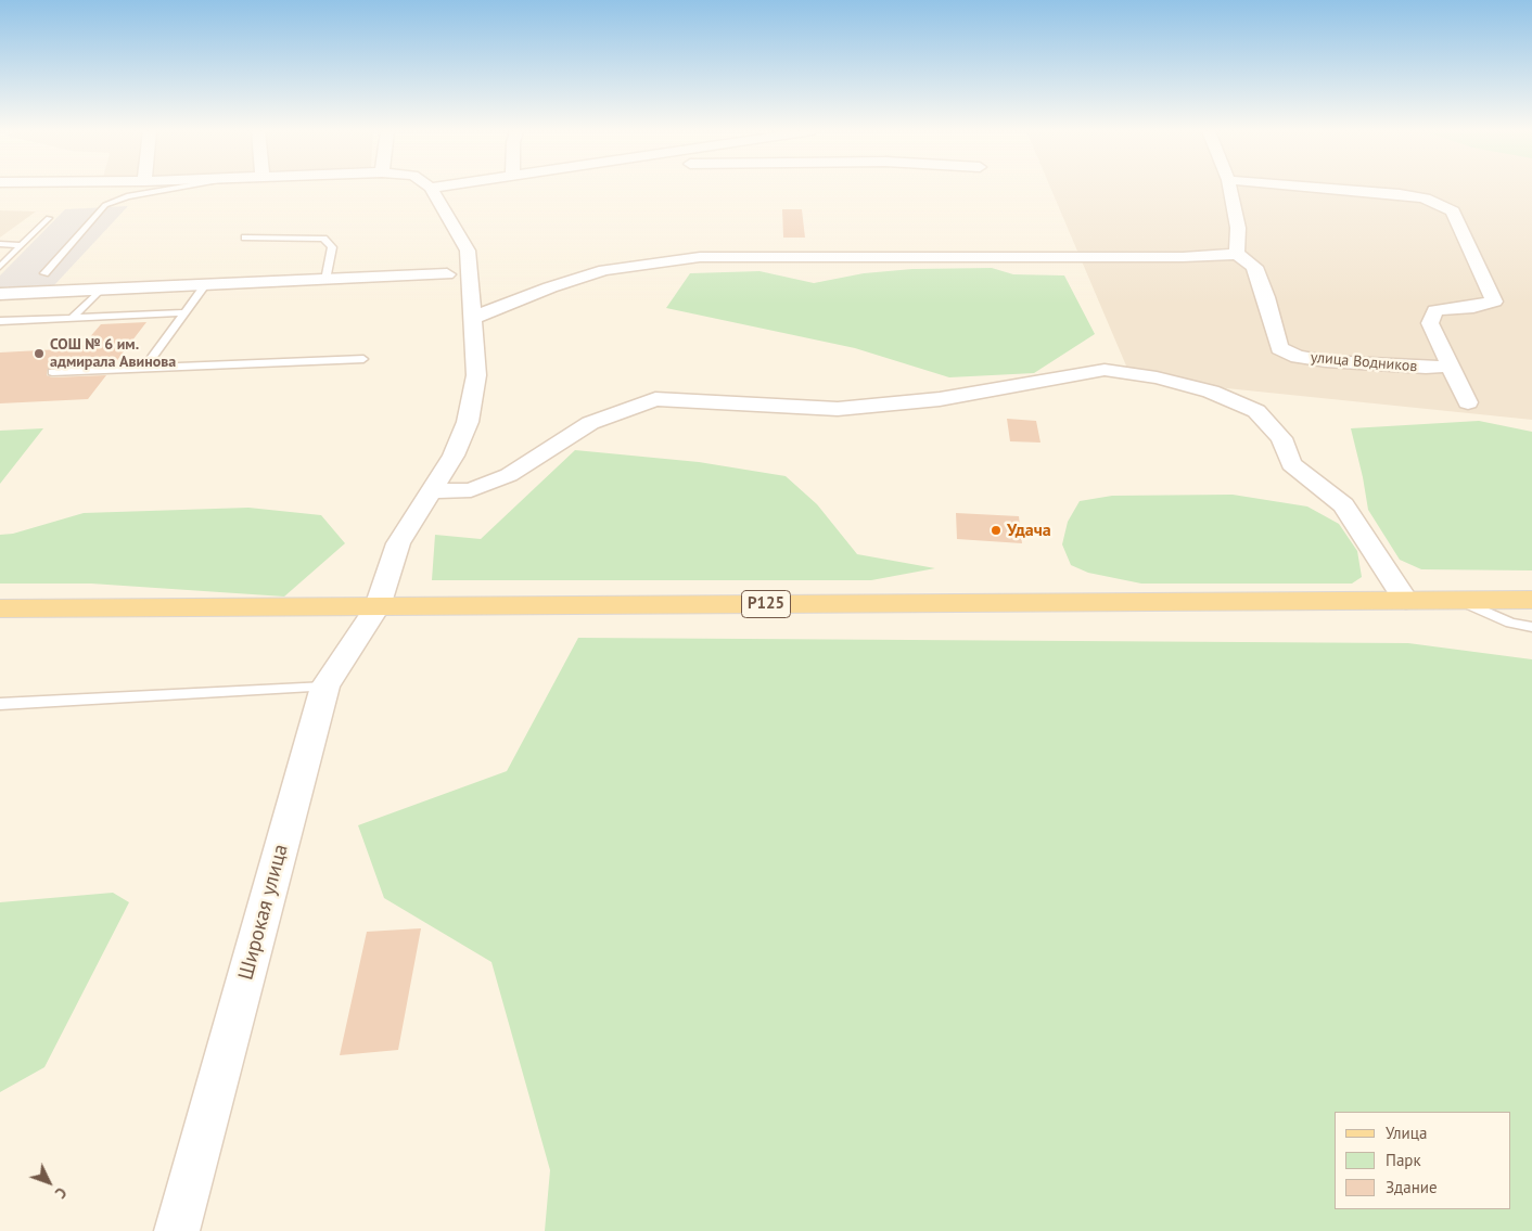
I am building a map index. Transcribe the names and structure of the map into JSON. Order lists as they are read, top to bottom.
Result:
{
  "streets": {
    "main road": ["Р125"],
    "street": ["улица Водников", "Широкая улица"]
  },
  "crossings": [
    ["Р125", "Широкая улица"]
  ],
  "places": ["СОШ № 6 им. адмирала Авинова", "Удача"],
  "legend": ["Улица", "Парк", "Здание"],
  "north": "bottom right"
}
